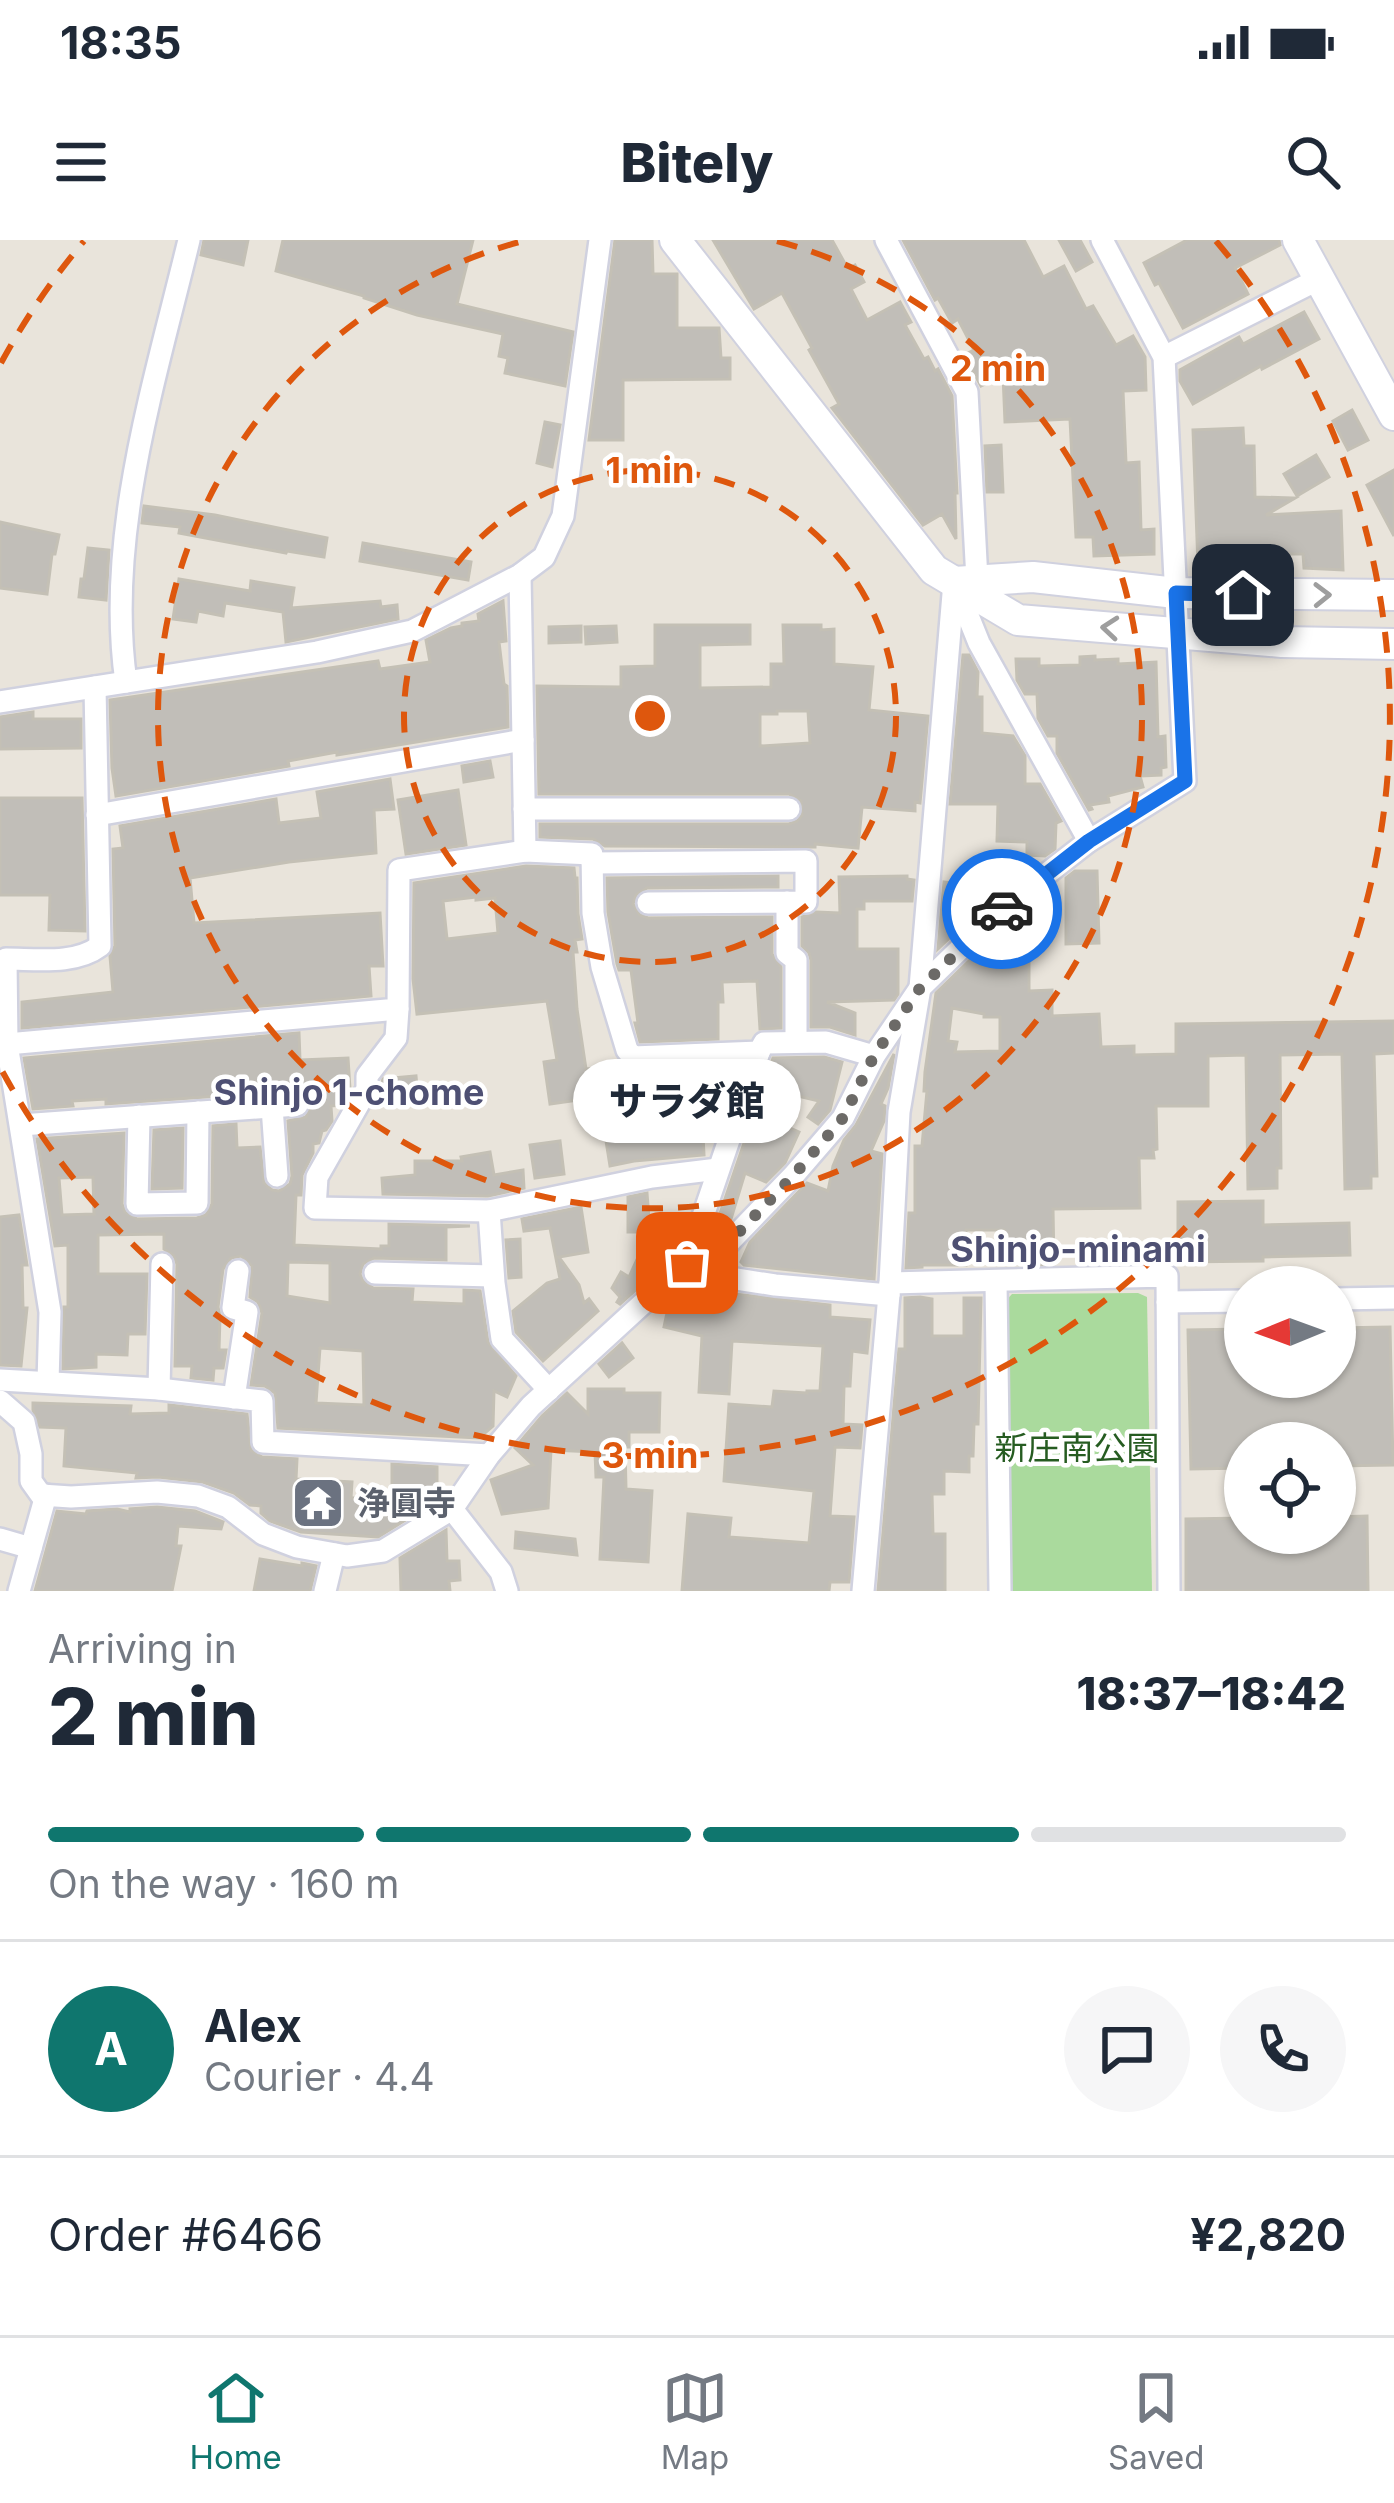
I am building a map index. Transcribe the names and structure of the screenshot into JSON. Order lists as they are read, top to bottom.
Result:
{
  "districts": ["Shinjo 1-chome", "Shinjo-minami"],
  "parks": ["新庄南公園"],
  "places": {
    "other": ["サラダ館"],
    "temple": ["浄圓寺"]
  },
  "north": "left",
  "page": {
    "status": "18:35",
    "header": "Bitely",
    "bubble": "サラダ館",
    "heading": ["2 min", "Arriving in", "18:37–18:42"],
    "panel": [
      "Alex",
      "Courier · 4.4",
      "Order #6466",
      "¥2,820"
    ],
    "bar": "On the way · 160 m",
    "round": "A",
    "tabs": ["Home", "Map", "Saved"]
  },
  "rings": ["2 min", "1 min", "3 min"]
}
